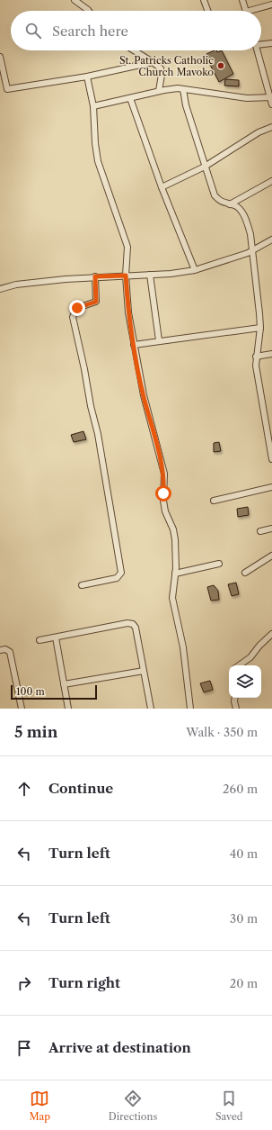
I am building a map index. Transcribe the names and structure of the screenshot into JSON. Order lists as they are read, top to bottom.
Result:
{
  "places": ["St. Patricks Catholic Church Mavoko"],
  "scale_bar": "100 m",
  "page": {
    "search": "Search here",
    "scale": "100 m",
    "heading": ["5 min", "Walk · 350 m"],
    "list": [
      ["Continue", "260 m"],
      ["Turn left", "40 m"],
      ["Turn left", "30 m"],
      ["Turn right", "20 m"],
      "Arrive at destination"
    ],
    "nav": ["Map", "Directions", "Saved"]
  }
}
